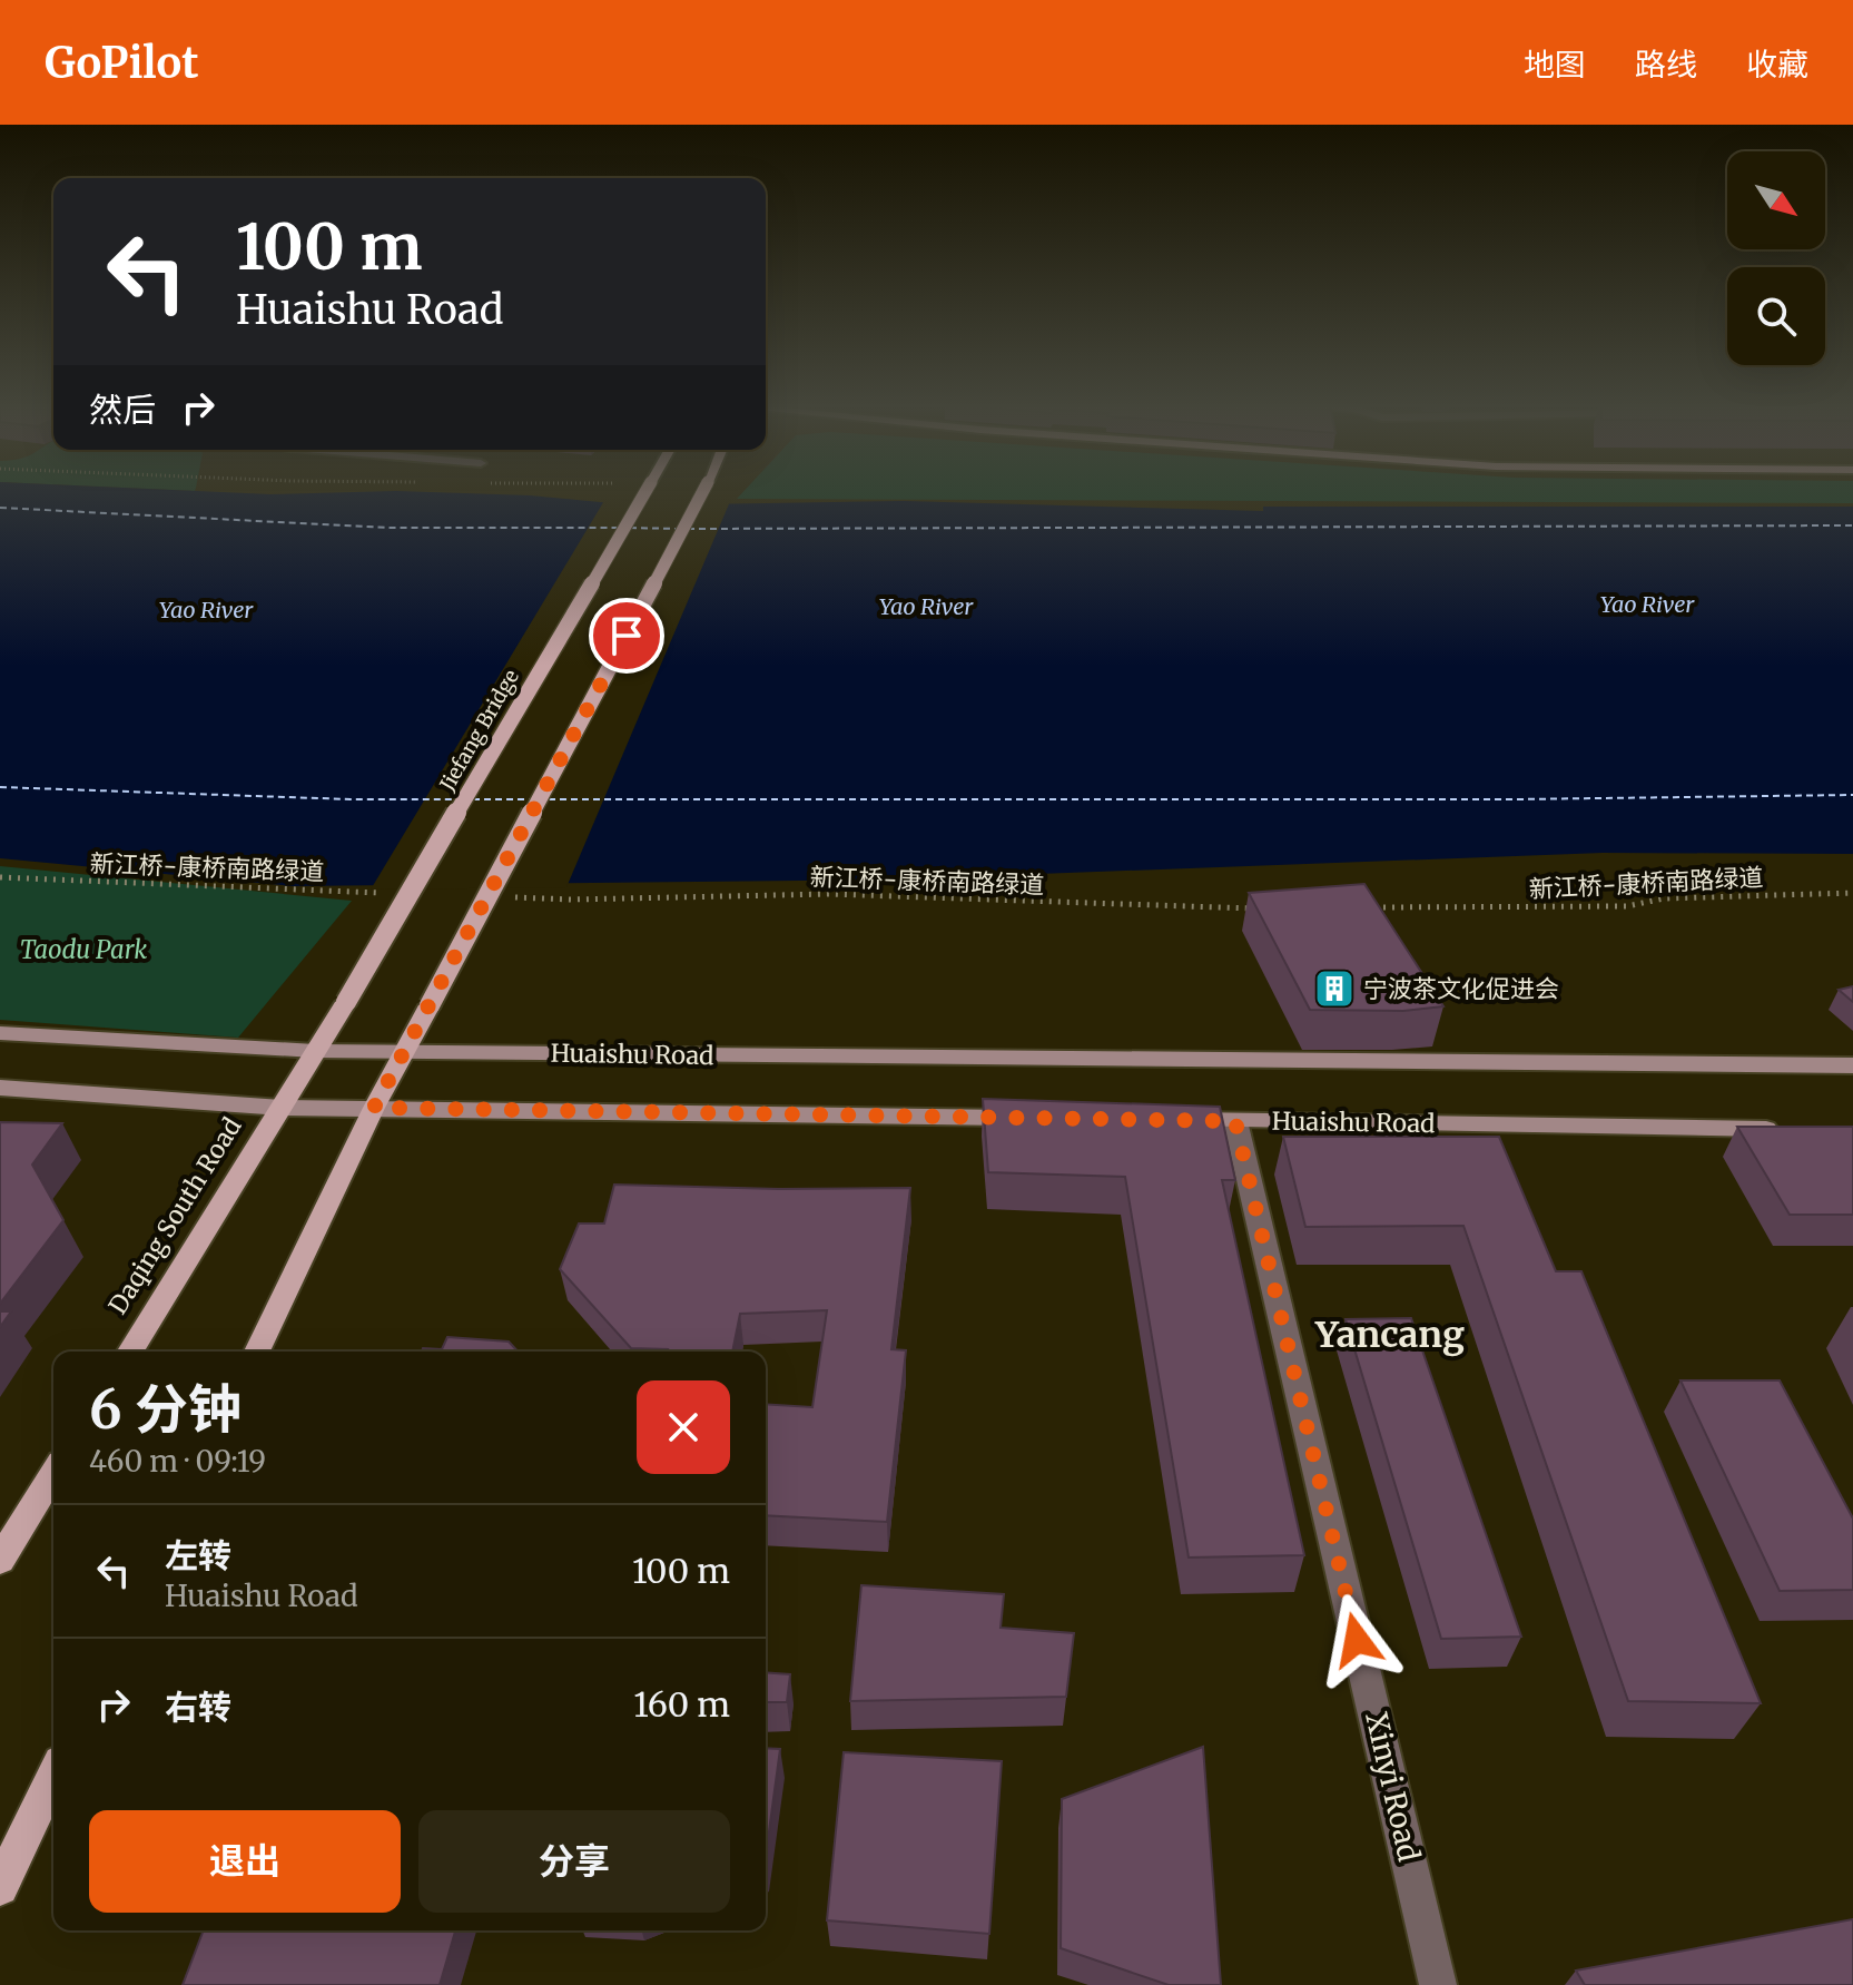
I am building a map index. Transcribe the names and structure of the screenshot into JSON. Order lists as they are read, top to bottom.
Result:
{
  "streets": {
    "main road": ["Jiefang Bridge", "Huaishu Road", "Daqing South Road"],
    "street": ["Xinyi Road"],
    "path": ["新江桥-康桥南路绿道"]
  },
  "crossings": [
    ["Jiefang Bridge", "Huaishu Road"],
    ["Jiefang Bridge", "Daqing South Road"],
    ["Huaishu Road", "Daqing South Road"],
    ["Huaishu Road", "Xinyi Road"]
  ],
  "districts": ["Yancang"],
  "water": ["Yao River"],
  "parks": ["Taodu Park"],
  "places": {
    "building": ["宁波茶文化促进会"]
  },
  "north": "bottom right",
  "page": {
    "header": "GoPilot",
    "nav": ["地图", "路线", "收藏"],
    "turn": ["100 m", "Huaishu Road"],
    "then": "然后",
    "heading": ["6 分钟", "460 m · 09:19"],
    "list": [
      {
        "name": "左转",
        "note": "Huaishu Road",
        "value": "100 m"
      },
      {
        "name": "右转",
        "value": "160 m"
      }
    ],
    "buttons": ["退出", "分享"]
  }
}
